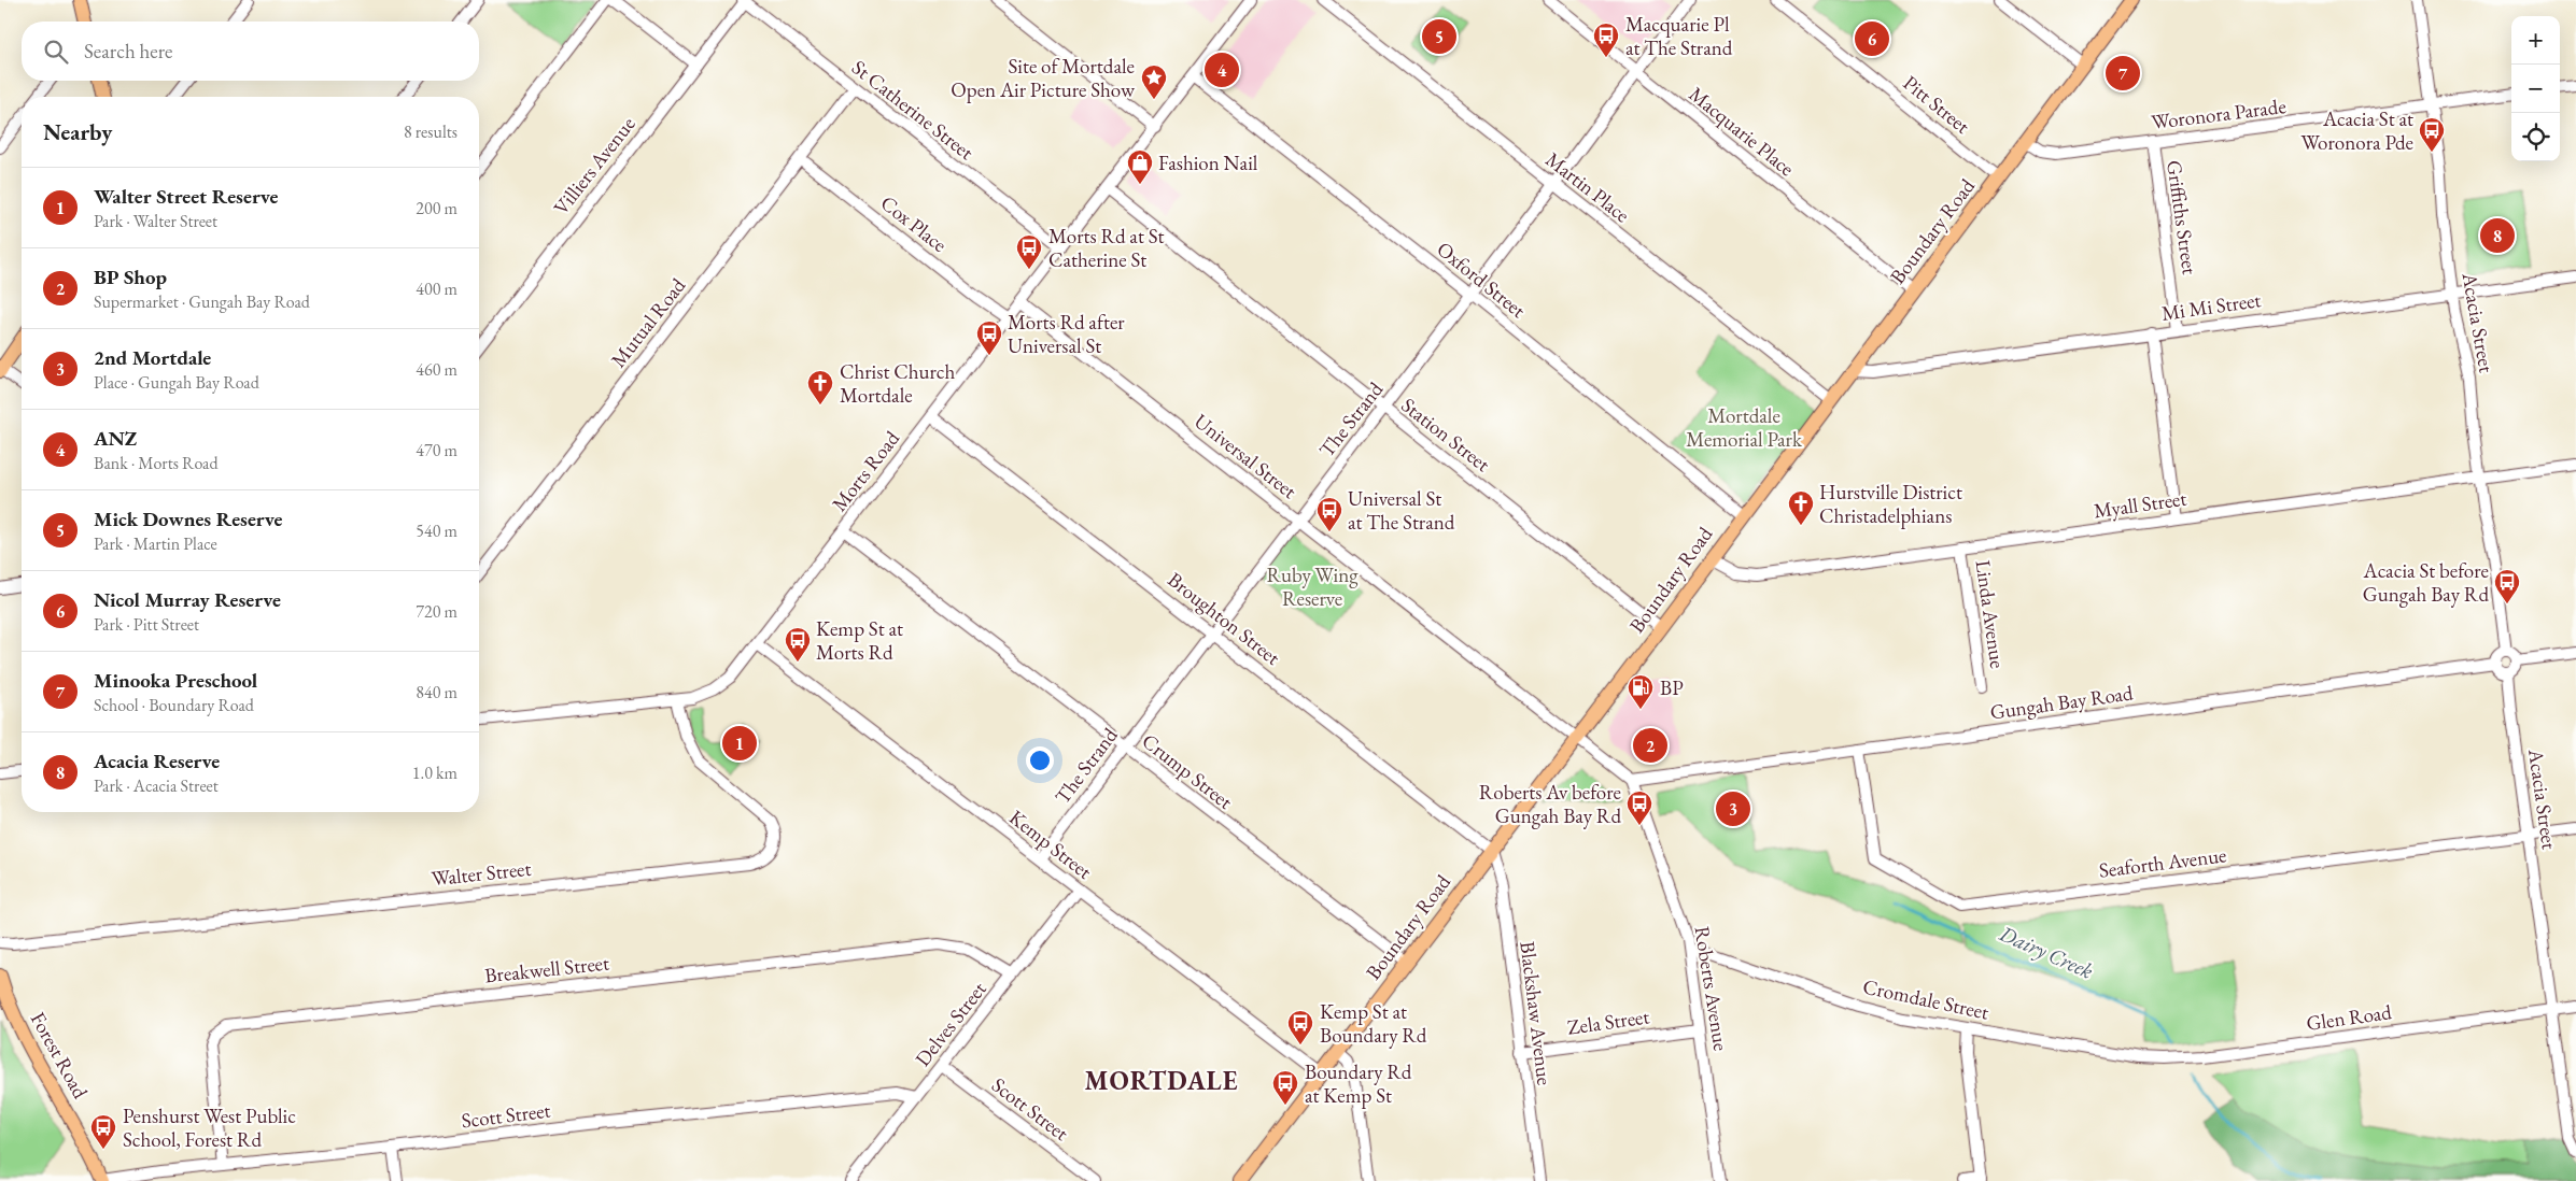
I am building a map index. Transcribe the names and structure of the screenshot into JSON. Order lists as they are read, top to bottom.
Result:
{
  "streets": {
    "main road": ["Boundary Road", "Forest Road"],
    "street": [
      "Pitt Street",
      "St Catherine Street",
      "Woronora Parade",
      "Macquarie Place",
      "Villiers Avenue",
      "Martin Place",
      "Griffiths Street",
      "Cox Place",
      "Oxford Street",
      "Mi Mi Street",
      "Mutual Road",
      "Acacia Street",
      "The Strand",
      "Station Street",
      "Universal Street",
      "Morts Road",
      "Myall Street",
      "Linda Avenue",
      "Broughton Street",
      "Gungah Bay Road",
      "Crump Street",
      "Kemp Street",
      "Seaforth Avenue",
      "Walter Street",
      "Breakwell Street",
      "Roberts Avenue",
      "Cromdale Street",
      "Blackshaw Avenue",
      "Glen Road",
      "Zela Street",
      "Delves Street",
      "Scott Street"
    ]
  },
  "crossings": [
    ["Pitt Street", "Boundary Road"],
    ["St Catherine Street", "Villiers Avenue"],
    ["St Catherine Street", "Mutual Road"],
    ["St Catherine Street", "Morts Road"],
    ["Woronora Parade", "Griffiths Street"],
    ["Woronora Parade", "Boundary Road"],
    ["Woronora Parade", "Acacia Street"],
    ["Macquarie Place", "Boundary Road"],
    ["Macquarie Place", "The Strand"],
    ["Martin Place", "Boundary Road"],
    ["Martin Place", "The Strand"],
    ["Griffiths Street", "Mi Mi Street"],
    ["Cox Place", "Mutual Road"],
    ["Cox Place", "Morts Road"],
    ["Boundary Road", "Oxford Street"],
    ["Boundary Road", "Mi Mi Street"],
    ["Boundary Road", "Station Street"],
    ["Boundary Road", "Universal Street"],
    ["Boundary Road", "Myall Street"],
    ["Boundary Road", "Broughton Street"],
    ["Boundary Road", "Crump Street"],
    ["Boundary Road", "Kemp Street"],
    ["Boundary Road", "Blackshaw Avenue"],
    ["Oxford Street", "The Strand"],
    ["Oxford Street", "Morts Road"],
    ["Mi Mi Street", "Acacia Street"],
    ["Acacia Street", "Myall Street"],
    ["Acacia Street", "Gungah Bay Road"],
    ["Acacia Street", "Seaforth Avenue"],
    ["Acacia Street", "Glen Road"],
    ["The Strand", "Station Street"],
    ["The Strand", "Universal Street"],
    ["The Strand", "Broughton Street"],
    ["The Strand", "Crump Street"],
    ["The Strand", "Kemp Street"],
    ["Station Street", "Morts Road"],
    ["Universal Street", "Morts Road"],
    ["Morts Road", "Broughton Street"],
    ["Morts Road", "Crump Street"],
    ["Morts Road", "Kemp Street"],
    ["Morts Road", "Walter Street"],
    ["Myall Street", "Linda Avenue"],
    ["Broughton Street", "Blackshaw Avenue"],
    ["Gungah Bay Road", "Seaforth Avenue"],
    ["Gungah Bay Road", "Roberts Avenue"],
    ["Kemp Street", "Delves Street"],
    ["Breakwell Street", "Delves Street"],
    ["Breakwell Street", "Scott Street"],
    ["Roberts Avenue", "Cromdale Street"],
    ["Roberts Avenue", "Zela Street"],
    ["Cromdale Street", "Glen Road"],
    ["Blackshaw Avenue", "Zela Street"],
    ["Delves Street", "Scott Street"],
    ["Forest Road", "Scott Street"]
  ],
  "districts": ["MORTDALE"],
  "water": ["Dairy Creek"],
  "parks": ["Mortdale Memorial Park", "Ruby Wing Reserve"],
  "places": {
    "bus stop": [
      "Macquarie Pl at The Strand",
      "Acacia St at Woronora Pde",
      "Morts Rd at St Catherine St",
      "Morts Rd after Universal St",
      "Universal St at The Strand",
      "Acacia St before Gungah Bay Rd",
      "Kemp St at Morts Rd",
      "Roberts Av before Gungah Bay Rd",
      "Kemp St at Boundary Rd",
      "Boundary Rd at Kemp St",
      "Penshurst West Public School, Forest Rd"
    ],
    "place": ["Site of Mortdale Open Air Picture Show"],
    "shop": ["Fashion Nail"],
    "church": ["Christ Church Mortdale", "Hurstville District Christadelphians"],
    "fuel station": ["BP"]
  },
  "page": {
    "map_buttons": ["+", "−"],
    "pins": [
      "5",
      "6",
      "4",
      "7",
      "8",
      "1",
      "2",
      "3"
    ],
    "search": "Search here",
    "heading": ["Nearby", "8 results"],
    "list": [
      {
        "mark": "1",
        "name": "Walter Street Reserve",
        "note": "Park · Walter Street",
        "value": "200 m"
      },
      {
        "mark": "2",
        "name": "BP Shop",
        "note": "Supermarket · Gungah Bay Road",
        "value": "400 m"
      },
      {
        "mark": "3",
        "name": "2nd Mortdale",
        "note": "Place · Gungah Bay Road",
        "value": "460 m"
      },
      {
        "mark": "4",
        "name": "ANZ",
        "note": "Bank · Morts Road",
        "value": "470 m"
      },
      {
        "mark": "5",
        "name": "Mick Downes Reserve",
        "note": "Park · Martin Place",
        "value": "540 m"
      },
      {
        "mark": "6",
        "name": "Nicol Murray Reserve",
        "note": "Park · Pitt Street",
        "value": "720 m"
      },
      {
        "mark": "7",
        "name": "Minooka Preschool",
        "note": "School · Boundary Road",
        "value": "840 m"
      },
      {
        "mark": "8",
        "name": "Acacia Reserve",
        "note": "Park · Acacia Street",
        "value": "1.0 km"
      }
    ]
  }
}
